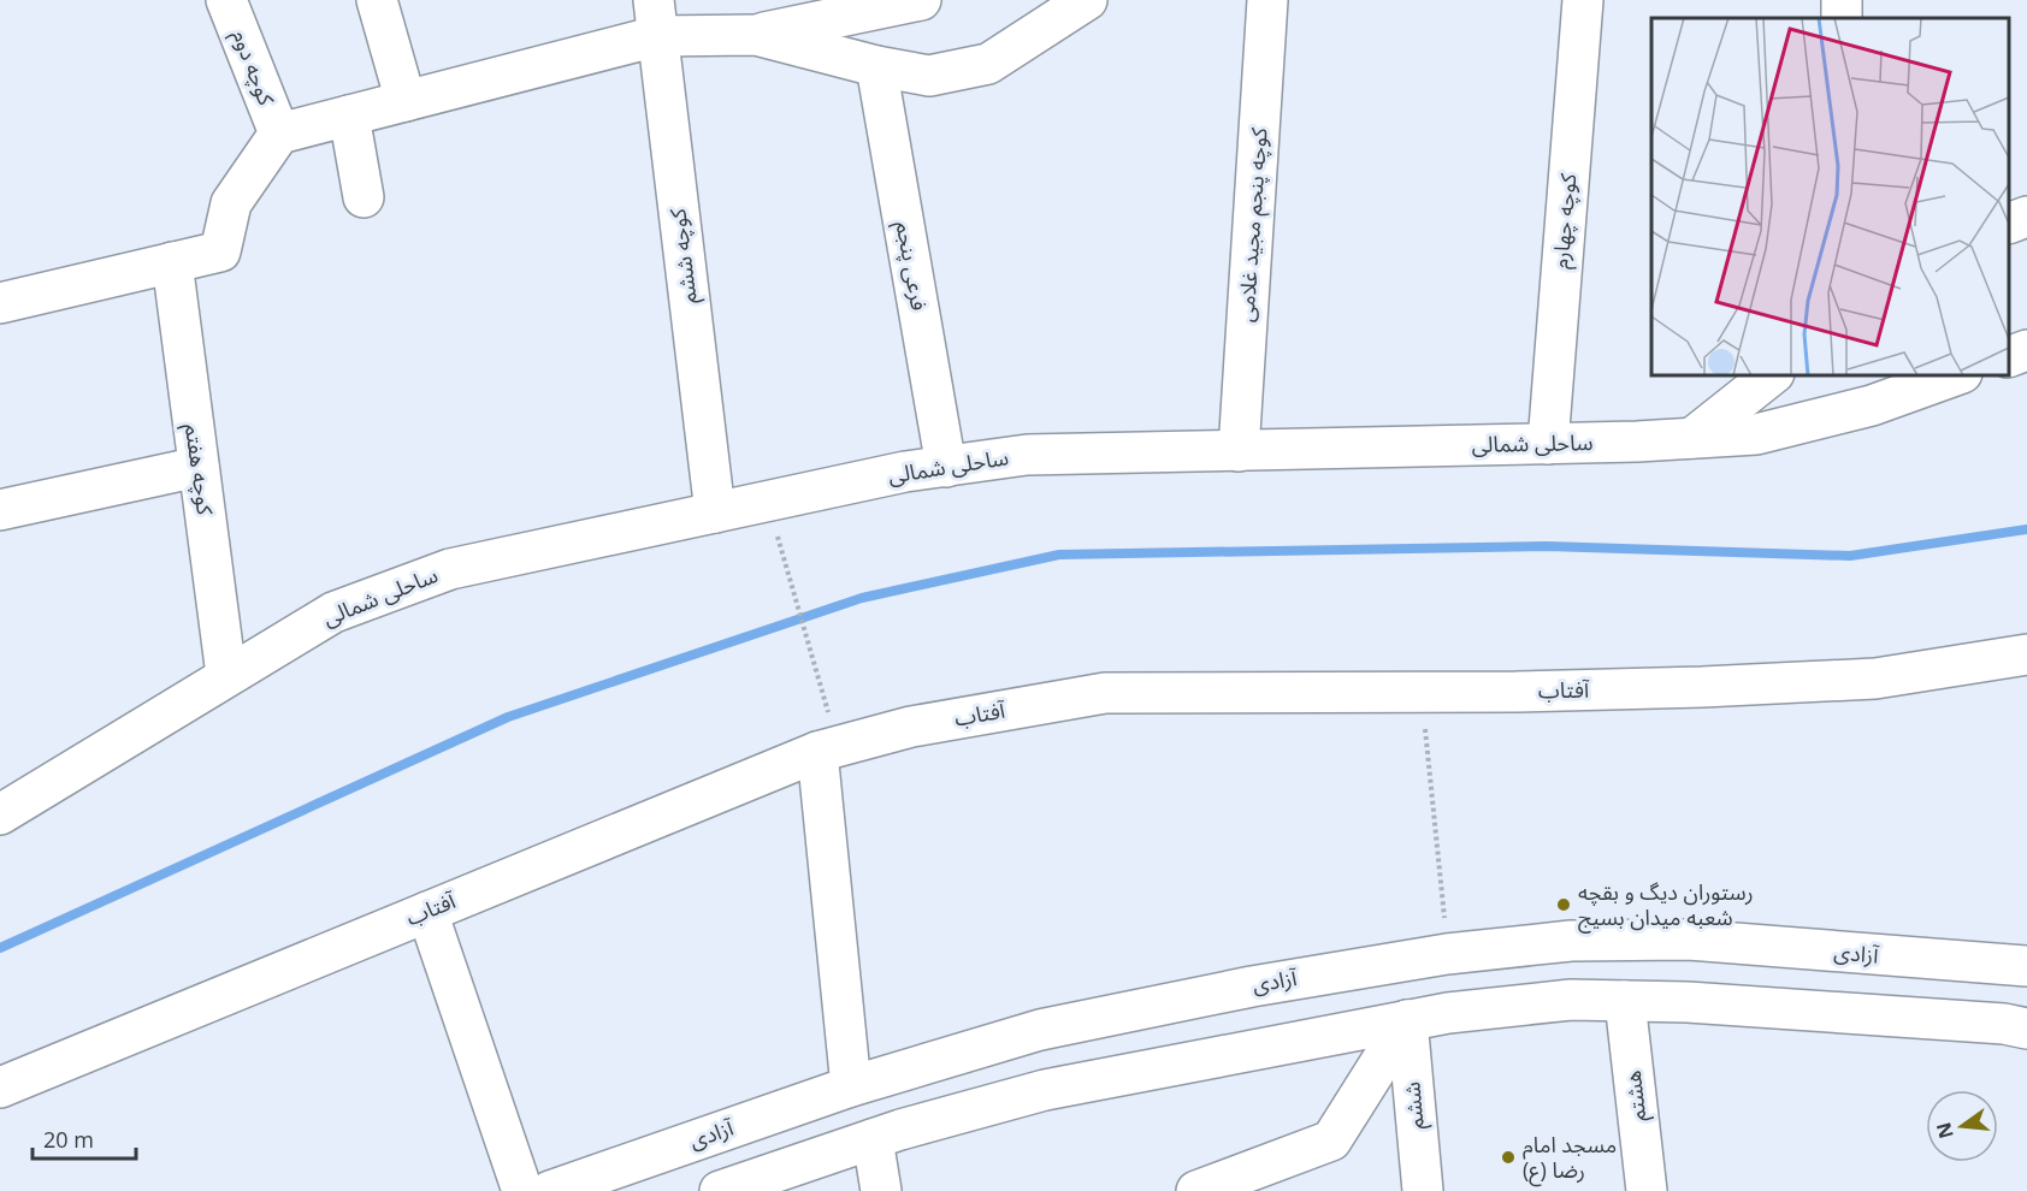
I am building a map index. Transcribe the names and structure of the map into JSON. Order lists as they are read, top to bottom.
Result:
{
  "streets": {
    "street": [
      "کوچه دوم",
      "کوچه چهارم",
      "کوچه پنجم مجید غلامی",
      "کوچه ششم",
      "فرعی پنجم",
      "ساحلی شمالی",
      "کوچه هفتم",
      "آفتاب",
      "آزادی",
      "هشتم",
      "ششم"
    ]
  },
  "crossings": [
    ["کوچه چهارم", "ساحلی شمالی"],
    ["کوچه پنجم مجید غلامی", "ساحلی شمالی"],
    ["کوچه ششم", "ساحلی شمالی"],
    ["فرعی پنجم", "ساحلی شمالی"],
    ["ساحلی شمالی", "کوچه هفتم"]
  ],
  "places": ["رستوران دیگ و بقچه شعبه میدان بسیج", "مسجد امام رضا (ع)"],
  "scale_bar": "20 m",
  "north": "left"
}
